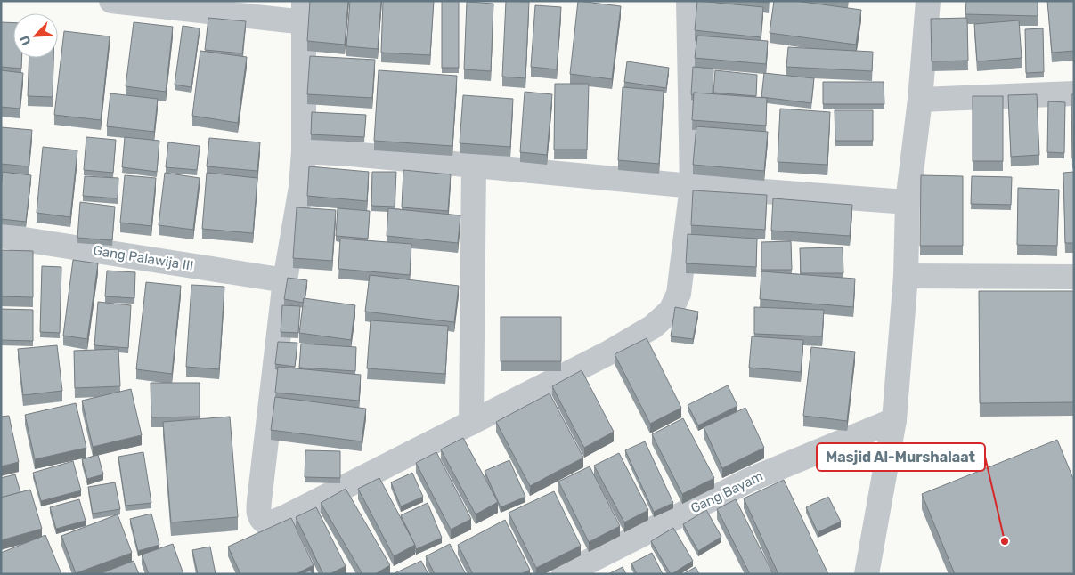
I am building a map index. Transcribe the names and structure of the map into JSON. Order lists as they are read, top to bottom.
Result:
{
  "streets": {
    "street": ["Gang Palawija III", "Gang Bayam"]
  },
  "places": ["Masjid Al-Murshalaat"],
  "north": "bottom left"
}
